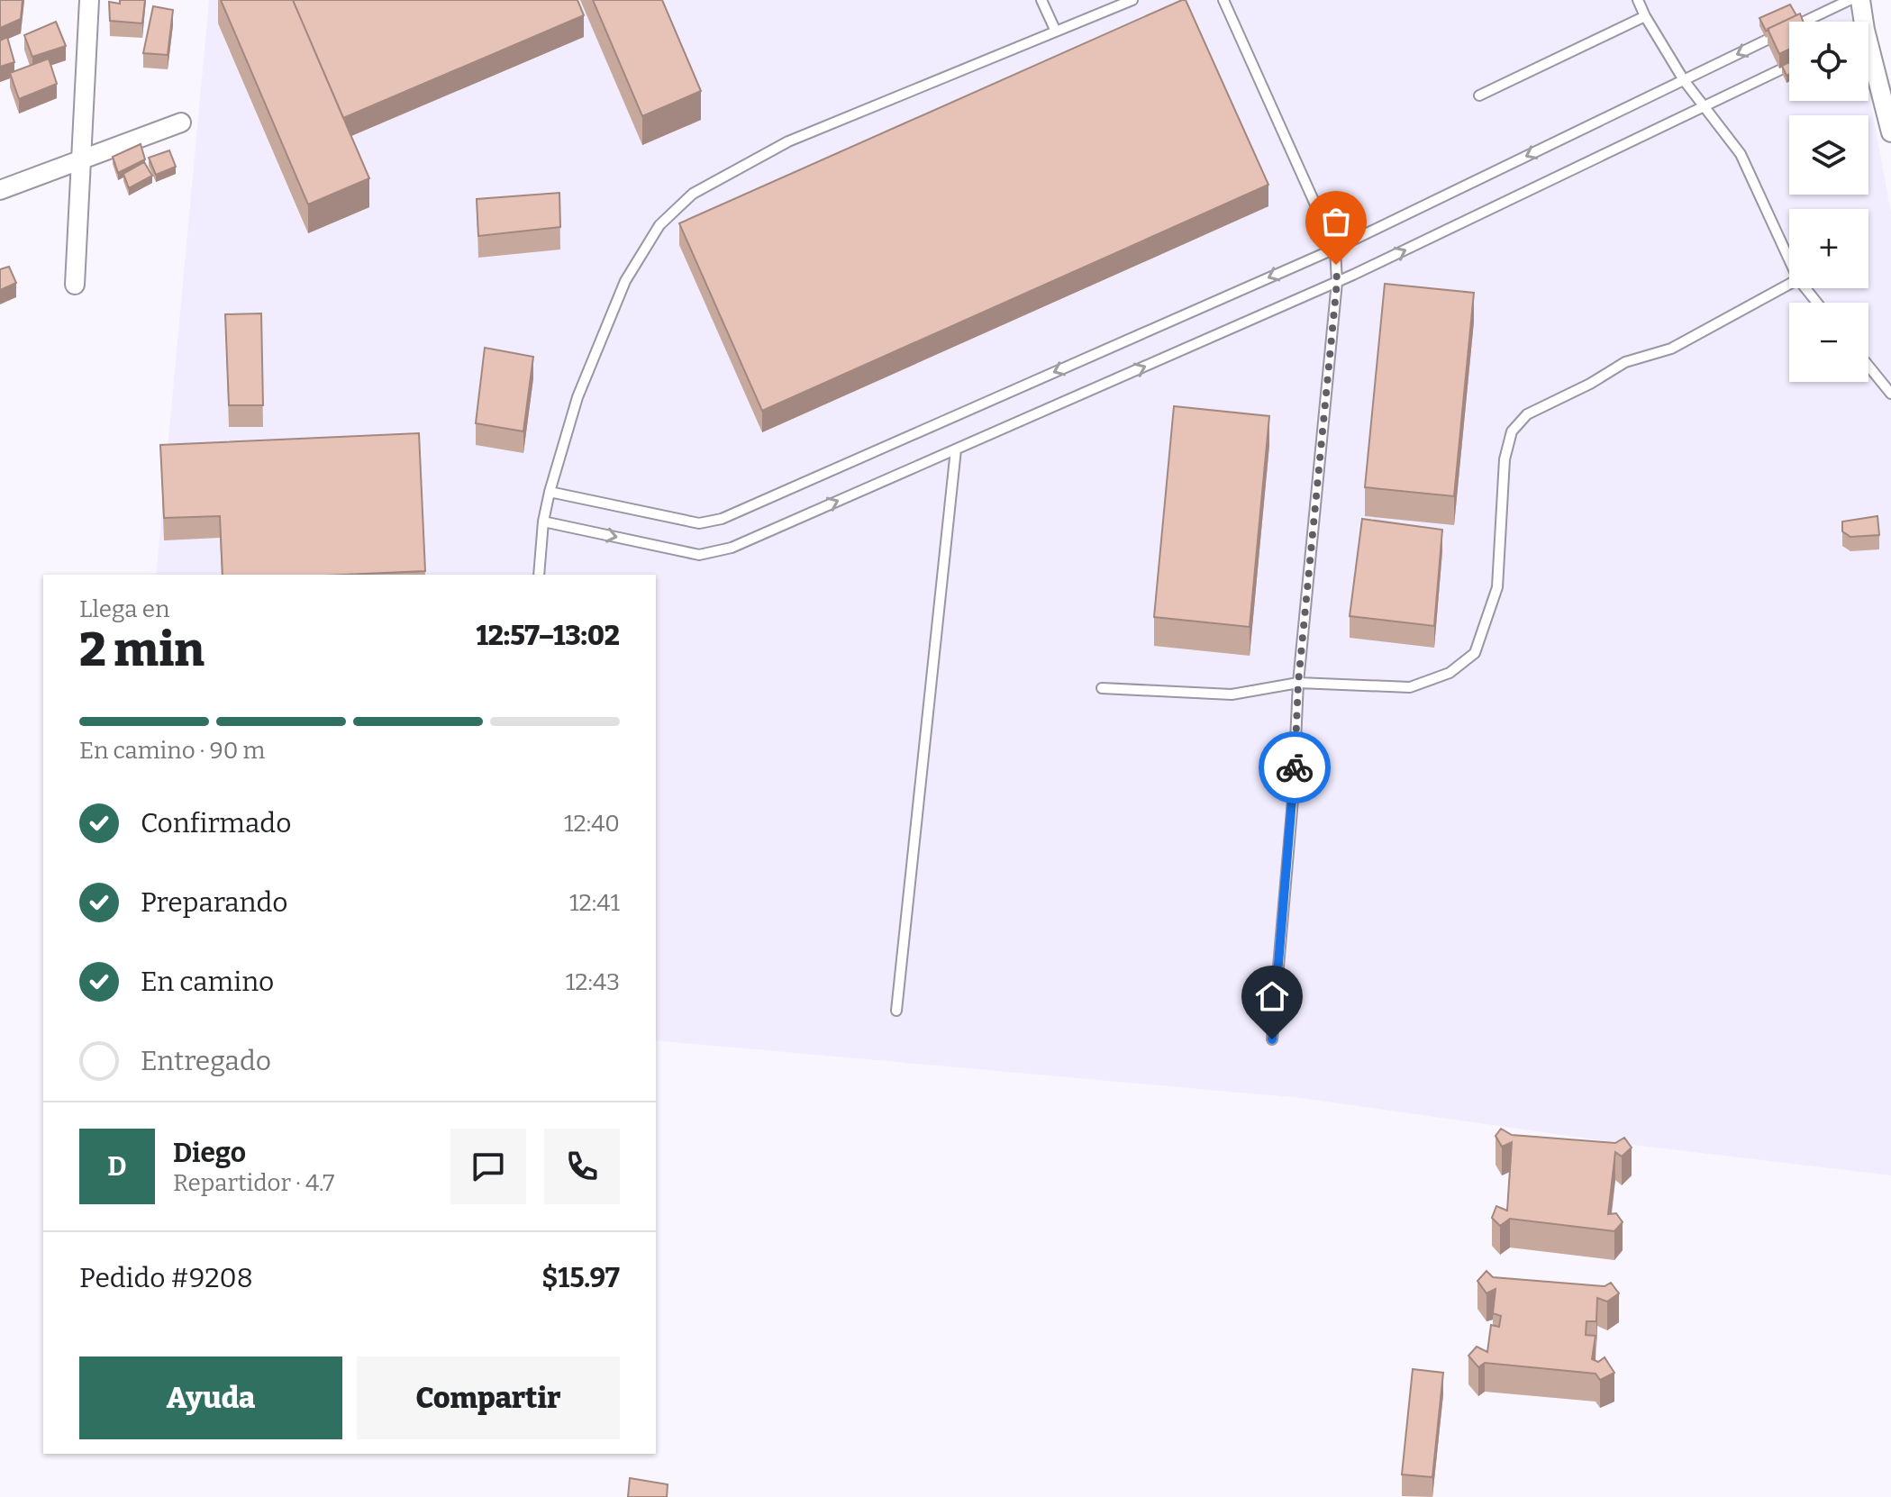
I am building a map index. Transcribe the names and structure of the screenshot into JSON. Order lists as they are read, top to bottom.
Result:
{
  "page": {
    "map_buttons": ["+", "−"],
    "heading": ["2 min", "Llega en", "12:57–13:02"],
    "panel": [
      "Diego",
      "Repartidor · 4.7",
      "Pedido #9208",
      "$15.97"
    ],
    "bar": "En camino · 90 m",
    "list": [
      ["Confirmado", "12:40"],
      ["Preparando", "12:41"],
      ["En camino", "12:43"],
      "Entregado"
    ],
    "round": "D",
    "buttons": ["Ayuda", "Compartir"]
  }
}
